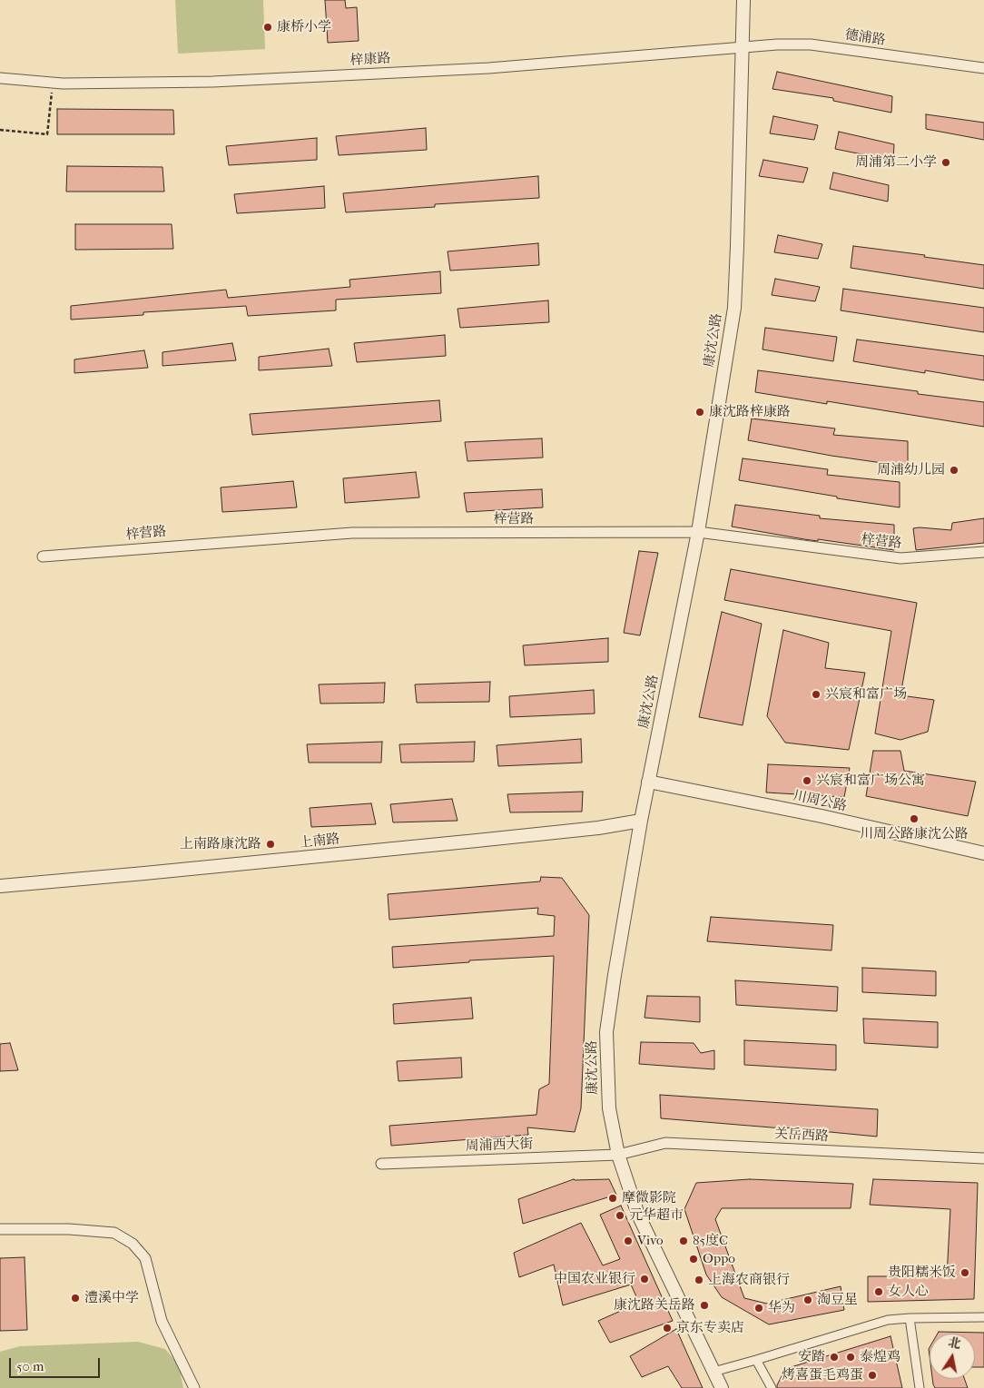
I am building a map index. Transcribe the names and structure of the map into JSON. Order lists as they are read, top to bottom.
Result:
{
  "streets": {
    "street": [
      "德浦路",
      "梓康路",
      "康沈公路",
      "梓营路",
      "川周公路",
      "上南路",
      "关岳西路",
      "周浦西大街"
    ]
  },
  "crossings": [
    ["德浦路", "梓康路"],
    ["德浦路", "康沈公路"],
    ["梓康路", "康沈公路"],
    ["康沈公路", "梓营路"],
    ["康沈公路", "川周公路"],
    ["康沈公路", "上南路"],
    ["康沈公路", "关岳西路"],
    ["康沈公路", "周浦西大街"],
    ["关岳西路", "周浦西大街"]
  ],
  "places": [
    "康桥小学",
    "周浦第二小学",
    "康沈路梓康路",
    "周浦幼儿园",
    "兴宸和富广场",
    "兴宸和富广场公寓",
    "川周公路康沈公路",
    "上南路康沈路",
    "摩微影院",
    "元华超市",
    "Vivo",
    "85度C",
    "Oppo",
    "贵阳糯米饭",
    "中国农业银行",
    "上海农商银行",
    "女人心",
    "澧溪中学",
    "淘豆星",
    "康沈路关岳路",
    "华为",
    "京东专卖店",
    "安踏",
    "泰煌鸡",
    "烤喜蛋毛鸡蛋"
  ],
  "scale_bar": "50 m",
  "north": "top"
}
